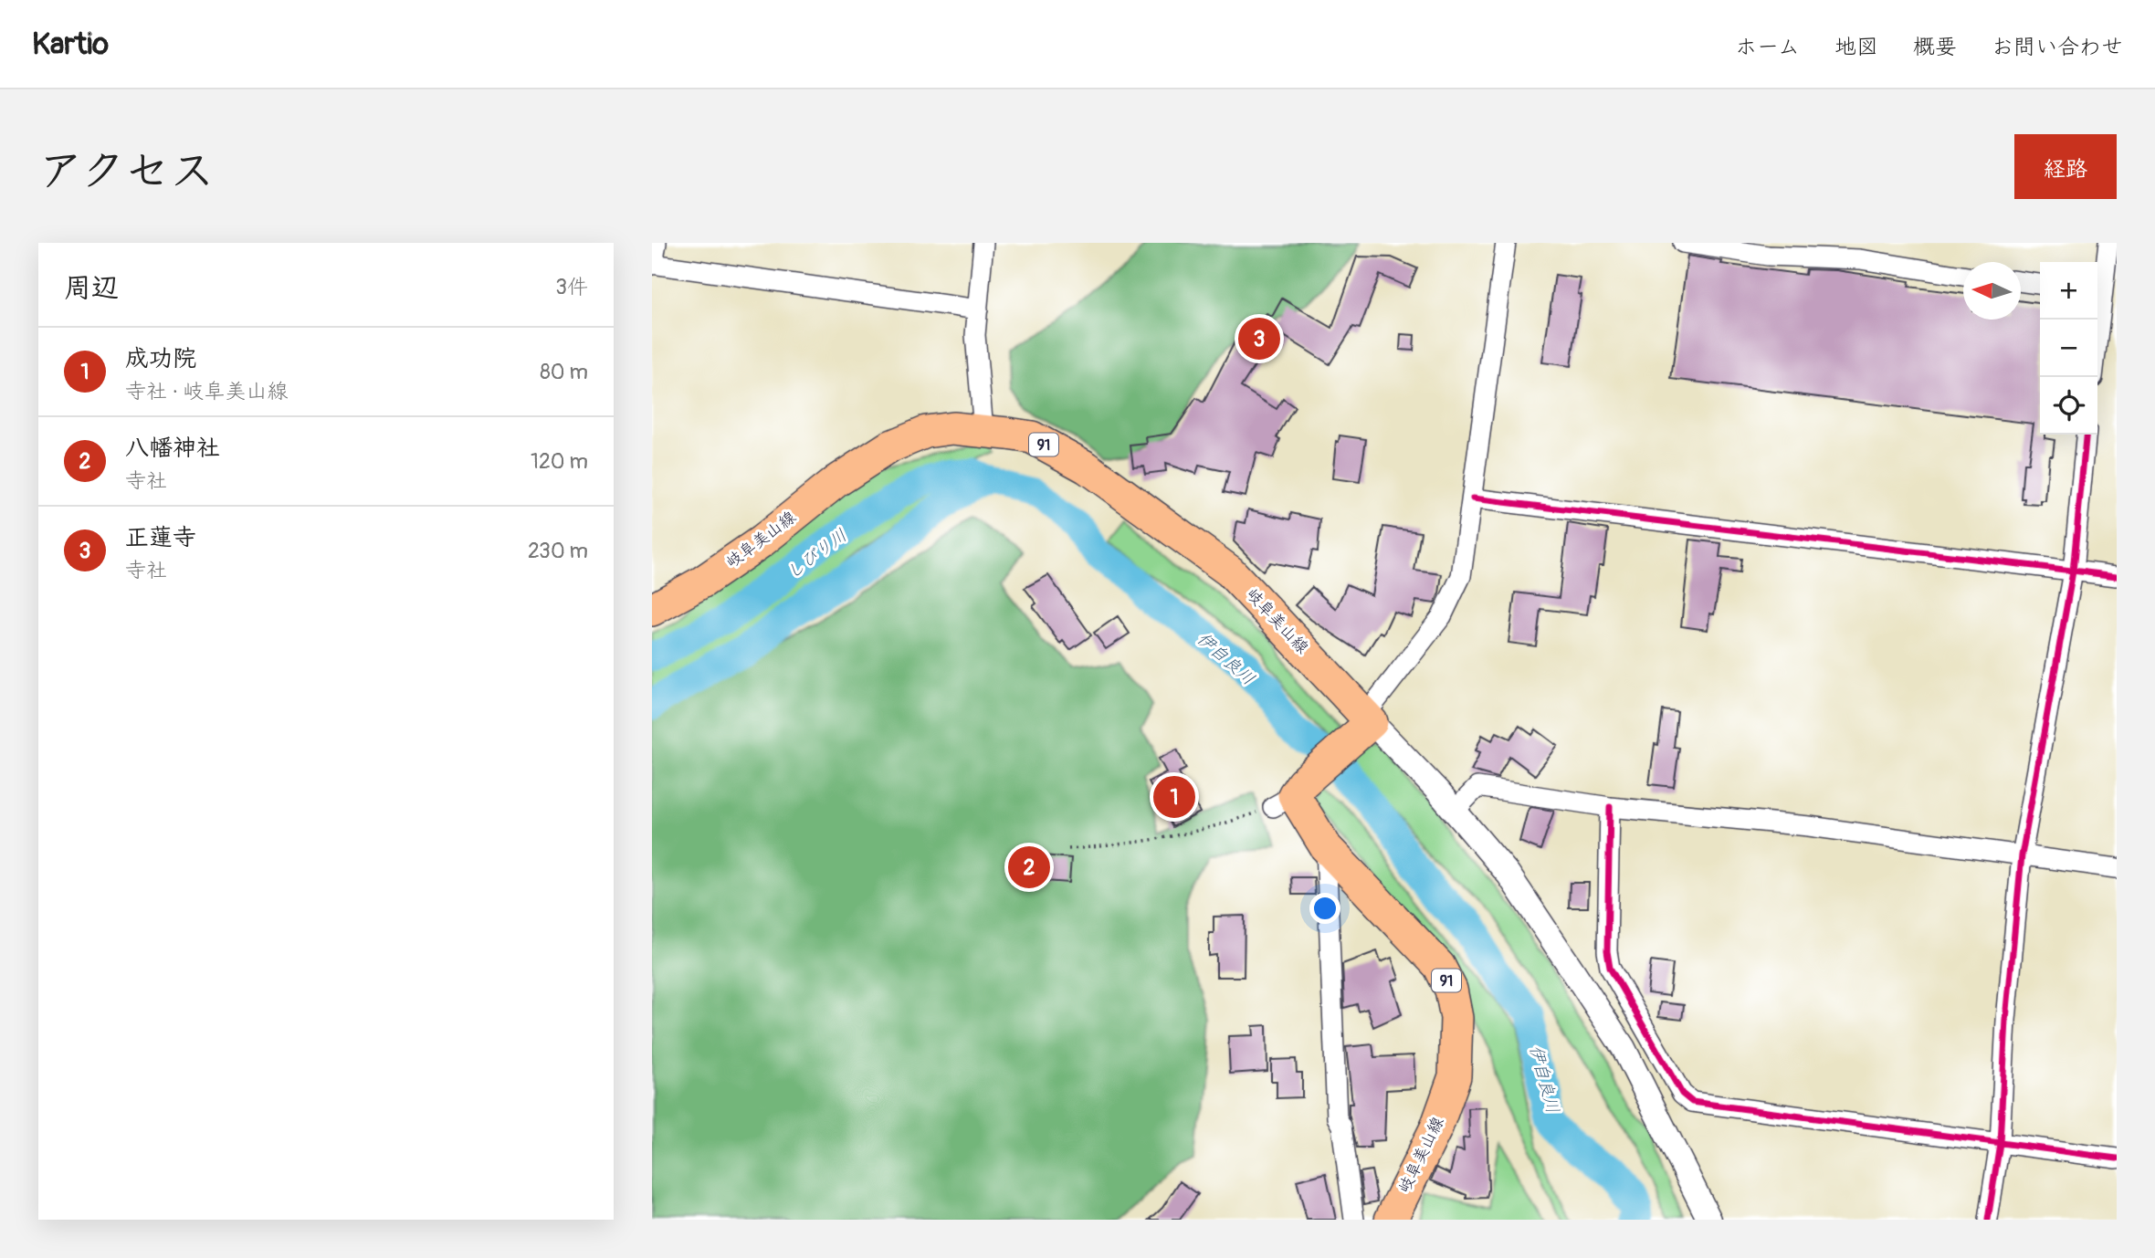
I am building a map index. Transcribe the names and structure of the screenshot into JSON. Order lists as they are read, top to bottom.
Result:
{
  "streets": {
    "main road": ["91", "岐阜美山線"]
  },
  "water": ["しびり川", "伊自良川"],
  "north": "left",
  "page": {
    "header": "Kartio",
    "nav": [
      "ホーム",
      "地図",
      "概要",
      "お問い合わせ"
    ],
    "title": "アクセス",
    "buttons": "経路",
    "heading": ["周辺", "3件"],
    "map_buttons": ["+", "−"],
    "pins": ["3", "1", "2"],
    "list": [
      {
        "mark": "1",
        "name": "成功院",
        "note": "寺社 · 岐阜美山線",
        "value": "80 m"
      },
      {
        "mark": "2",
        "name": "八幡神社",
        "note": "寺社",
        "value": "120 m"
      },
      {
        "mark": "3",
        "name": "正蓮寺",
        "note": "寺社",
        "value": "230 m"
      }
    ]
  }
}
